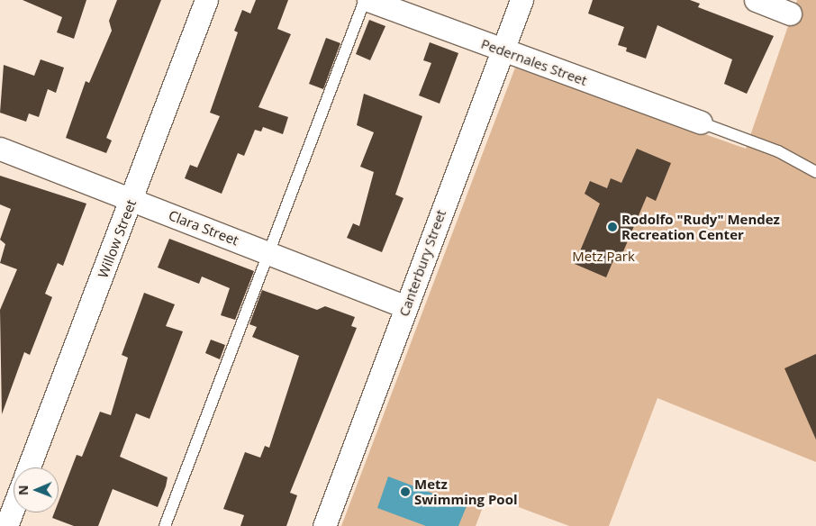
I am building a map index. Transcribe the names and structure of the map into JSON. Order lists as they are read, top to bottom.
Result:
{
  "streets": {
    "street": [
      "Pedernales Street",
      "Clara Street",
      "Willow Street",
      "Canterbury Street"
    ]
  },
  "crossings": [
    ["Pedernales Street", "Canterbury Street"],
    ["Clara Street", "Willow Street"],
    ["Clara Street", "Canterbury Street"]
  ],
  "parks": ["Metz Park"],
  "places": ["Rodolfo \"Rudy\" Mendez Recreation Center", "Metz Swimming Pool"],
  "north": "left"
}
